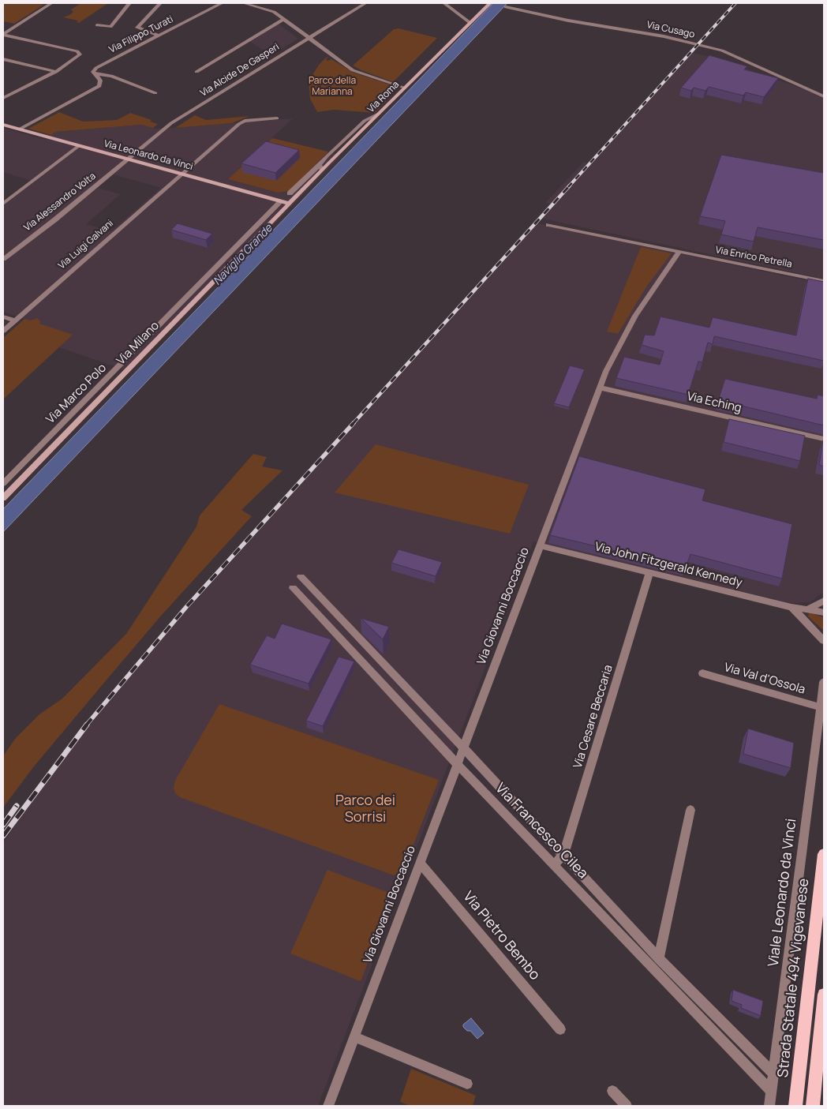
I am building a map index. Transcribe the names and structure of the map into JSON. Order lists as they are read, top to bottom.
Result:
{
  "streets": {
    "main road": [
      "Via Roma",
      "Via Leonardo da Vinci",
      "Via Milano",
      "Strada Statale 494 Vigevanese"
    ],
    "street": [
      "Via Cusago",
      "Via Filippo Turati",
      "Via Alcide De Gasperi",
      "Via Alessandro Volta",
      "Via Luigi Galvani",
      "Via Enrico Petrella",
      "Via Marco Polo",
      "Via Eching",
      "Via John Fitzgerald Kennedy",
      "Via Giovanni Boccaccio",
      "Via Val d'Ossola",
      "Via Cesare Beccaria",
      "Via Francesco Cilea",
      "Viale Leonardo da Vinci",
      "Via Pietro Bembo"
    ]
  },
  "crossings": [
    ["Via Alcide De Gasperi", "Via Leonardo da Vinci"],
    ["Via Alcide De Gasperi", "Via Alessandro Volta"],
    ["Via Leonardo da Vinci", "Via Alessandro Volta"],
    ["Via Leonardo da Vinci", "Via Luigi Galvani"],
    ["Via Leonardo da Vinci", "Via Milano"],
    ["Via Leonardo da Vinci", "Via Marco Polo"],
    ["Via Enrico Petrella", "Via Giovanni Boccaccio"],
    ["Via Eching", "Via Giovanni Boccaccio"],
    ["Via John Fitzgerald Kennedy", "Via Giovanni Boccaccio"],
    ["Via John Fitzgerald Kennedy", "Via Cesare Beccaria"],
    ["Via Giovanni Boccaccio", "Via Francesco Cilea"],
    ["Via Giovanni Boccaccio", "Via Pietro Bembo"],
    ["Via Val d'Ossola", "Viale Leonardo da Vinci"],
    ["Via Cesare Beccaria", "Via Francesco Cilea"],
    ["Via Francesco Cilea", "Viale Leonardo da Vinci"]
  ],
  "water": ["Naviglio Grande"],
  "parks": ["Parco della Marianna", "Parco dei Sorrisi"]
}
